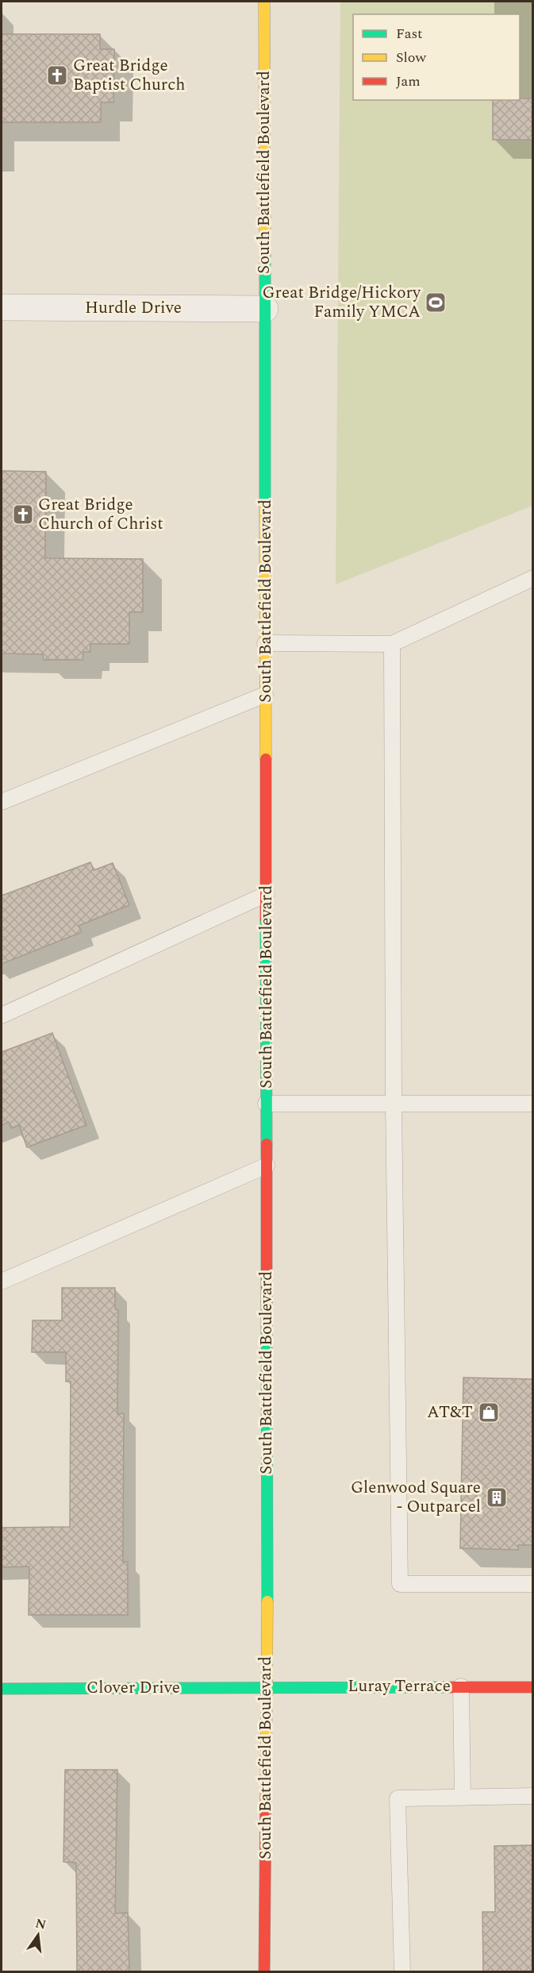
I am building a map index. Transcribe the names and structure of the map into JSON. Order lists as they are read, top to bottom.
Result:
{
  "streets": {
    "main road": ["South Battlefield Boulevard", "Luray Terrace", "Clover Drive"],
    "street": ["Hurdle Drive"]
  },
  "crossings": [
    ["South Battlefield Boulevard", "Hurdle Drive"],
    ["South Battlefield Boulevard", "Luray Terrace"],
    ["South Battlefield Boulevard", "Clover Drive"],
    ["Luray Terrace", "Clover Drive"]
  ],
  "places": {
    "church": ["Great Bridge Baptist Church", "Great Bridge Church of Christ"],
    "sports": ["Great Bridge/Hickory Family YMCA"],
    "shop": ["AT&T"],
    "building": ["Glenwood Square - Outparcel"]
  },
  "legend": ["Fast", "Slow", "Jam"],
  "north": "top"
}
